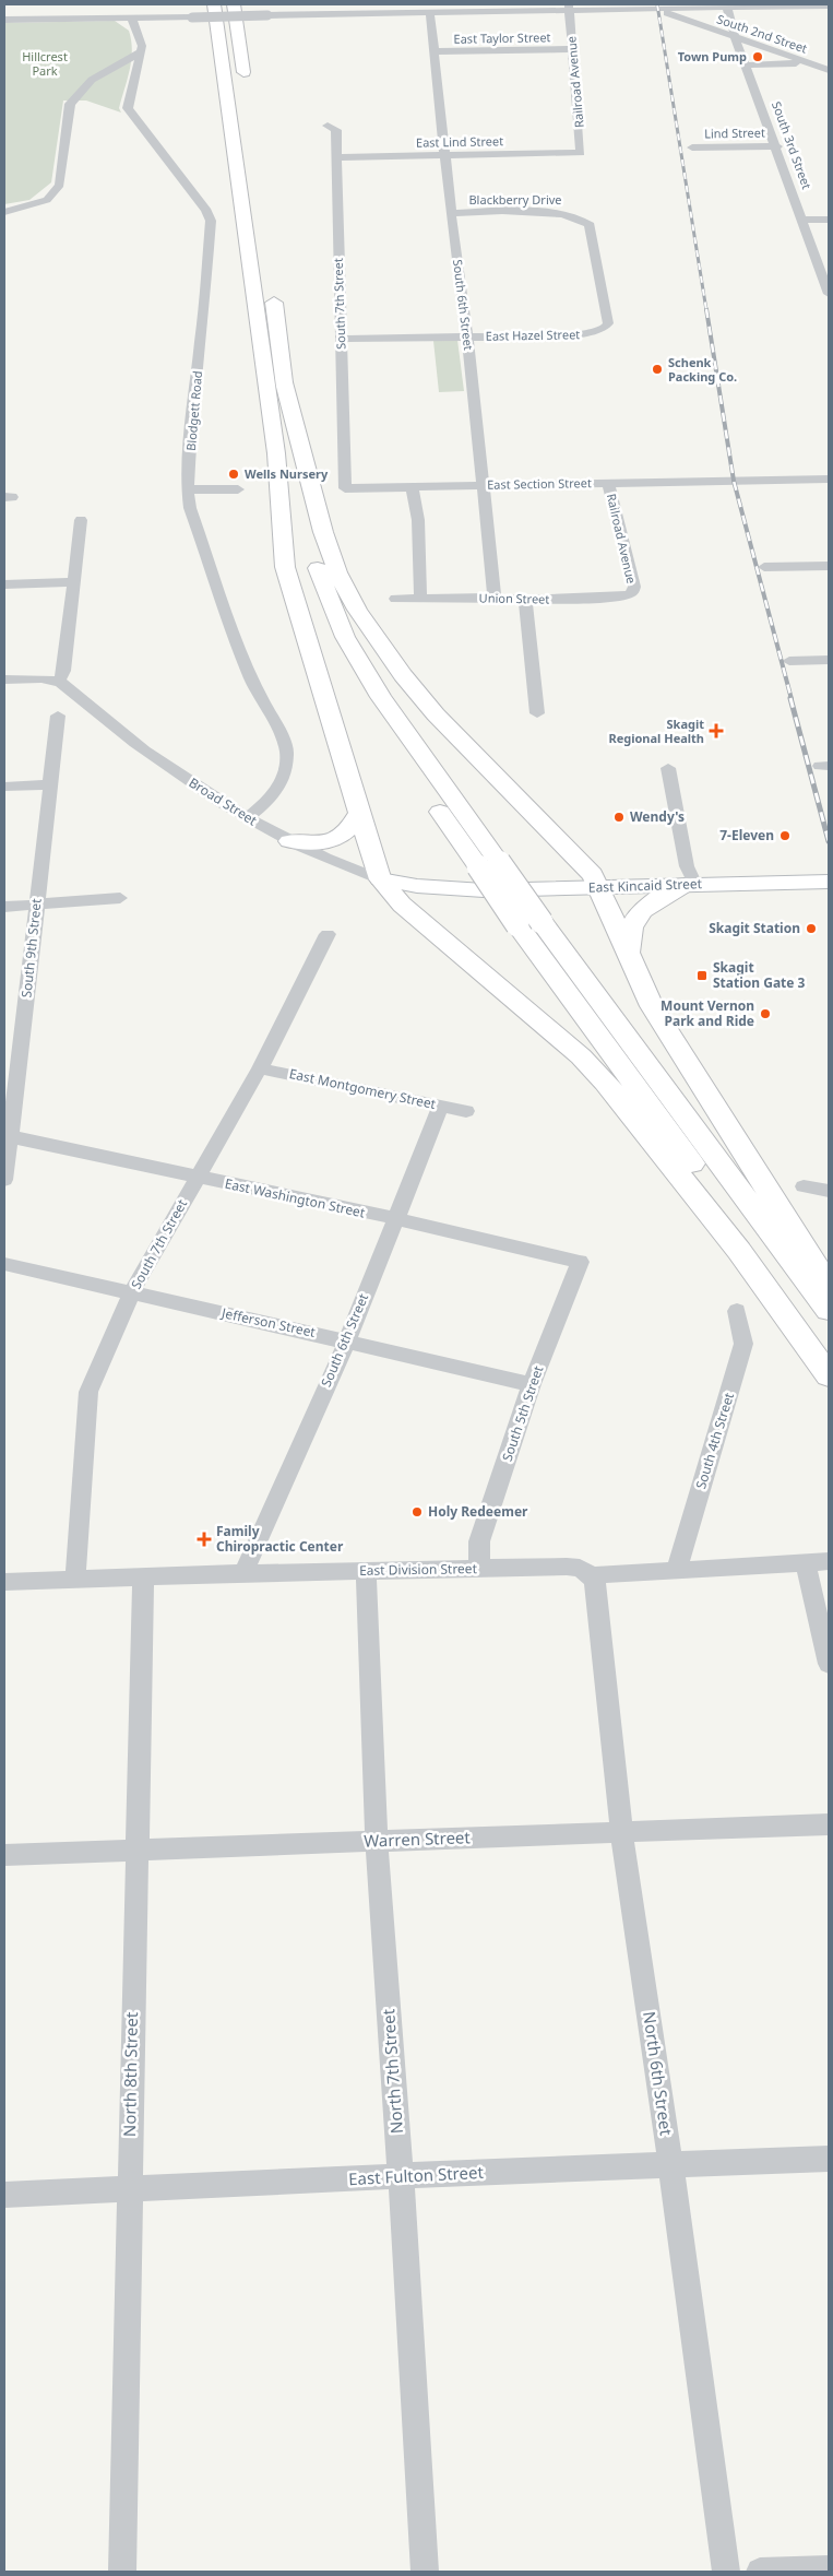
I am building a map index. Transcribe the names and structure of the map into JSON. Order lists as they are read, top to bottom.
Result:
{
  "streets": {
    "main road": ["Broad Street", "East Kincaid Street"],
    "street": [
      "South 2nd Street",
      "East Taylor Street",
      "Railroad Avenue",
      "Lind Street",
      "East Lind Street",
      "South 3rd Street",
      "Blackberry Drive",
      "South 7th Street",
      "South 6th Street",
      "East Hazel Street",
      "Blodgett Road",
      "East Section Street",
      "Union Street",
      "South 9th Street",
      "East Montgomery Street",
      "East Washington Street",
      "Jefferson Street",
      "South 5th Street",
      "South 4th Street",
      "East Division Street",
      "Warren Street",
      "North 7th Street",
      "North 6th Street",
      "North 8th Street",
      "East Fulton Street"
    ]
  },
  "crossings": [
    ["South 2nd Street", "South 3rd Street"],
    ["East Taylor Street", "Railroad Avenue"],
    ["East Taylor Street", "South 6th Street"],
    ["Railroad Avenue", "East Lind Street"],
    ["Railroad Avenue", "East Section Street"],
    ["Railroad Avenue", "Union Street"],
    ["Lind Street", "South 3rd Street"],
    ["East Lind Street", "South 7th Street"],
    ["East Lind Street", "South 6th Street"],
    ["Blackberry Drive", "South 6th Street"],
    ["Blackberry Drive", "East Hazel Street"],
    ["South 7th Street", "East Hazel Street"],
    ["South 7th Street", "East Section Street"],
    ["South 7th Street", "East Montgomery Street"],
    ["South 7th Street", "East Washington Street"],
    ["South 7th Street", "Jefferson Street"],
    ["South 7th Street", "East Division Street"],
    ["South 6th Street", "East Hazel Street"],
    ["South 6th Street", "East Section Street"],
    ["South 6th Street", "Union Street"],
    ["South 6th Street", "East Montgomery Street"],
    ["South 6th Street", "East Washington Street"],
    ["South 6th Street", "Jefferson Street"],
    ["South 6th Street", "East Division Street"],
    ["Blodgett Road", "Broad Street"],
    ["Broad Street", "East Kincaid Street"],
    ["South 9th Street", "East Washington Street"],
    ["East Washington Street", "South 5th Street"],
    ["Jefferson Street", "South 5th Street"],
    ["South 5th Street", "East Division Street"],
    ["South 4th Street", "East Division Street"],
    ["East Division Street", "North 7th Street"],
    ["East Division Street", "North 6th Street"],
    ["East Division Street", "North 8th Street"],
    ["Warren Street", "North 7th Street"],
    ["Warren Street", "North 6th Street"],
    ["Warren Street", "North 8th Street"],
    ["North 7th Street", "East Fulton Street"],
    ["North 6th Street", "East Fulton Street"],
    ["North 8th Street", "East Fulton Street"]
  ],
  "parks": ["Hillcrest Park"],
  "places": {
    "other": [
      "Town Pump",
      "Schenk Packing Co.",
      "Wells Nursery",
      "Wendy's",
      "7-Eleven",
      "Skagit Station",
      "Mount Vernon Park and Ride",
      "Holy Redeemer"
    ],
    "health": ["Skagit Regional Health", "Family Chiropractic Center"],
    "transit": ["Skagit Station Gate 3"]
  }
}
